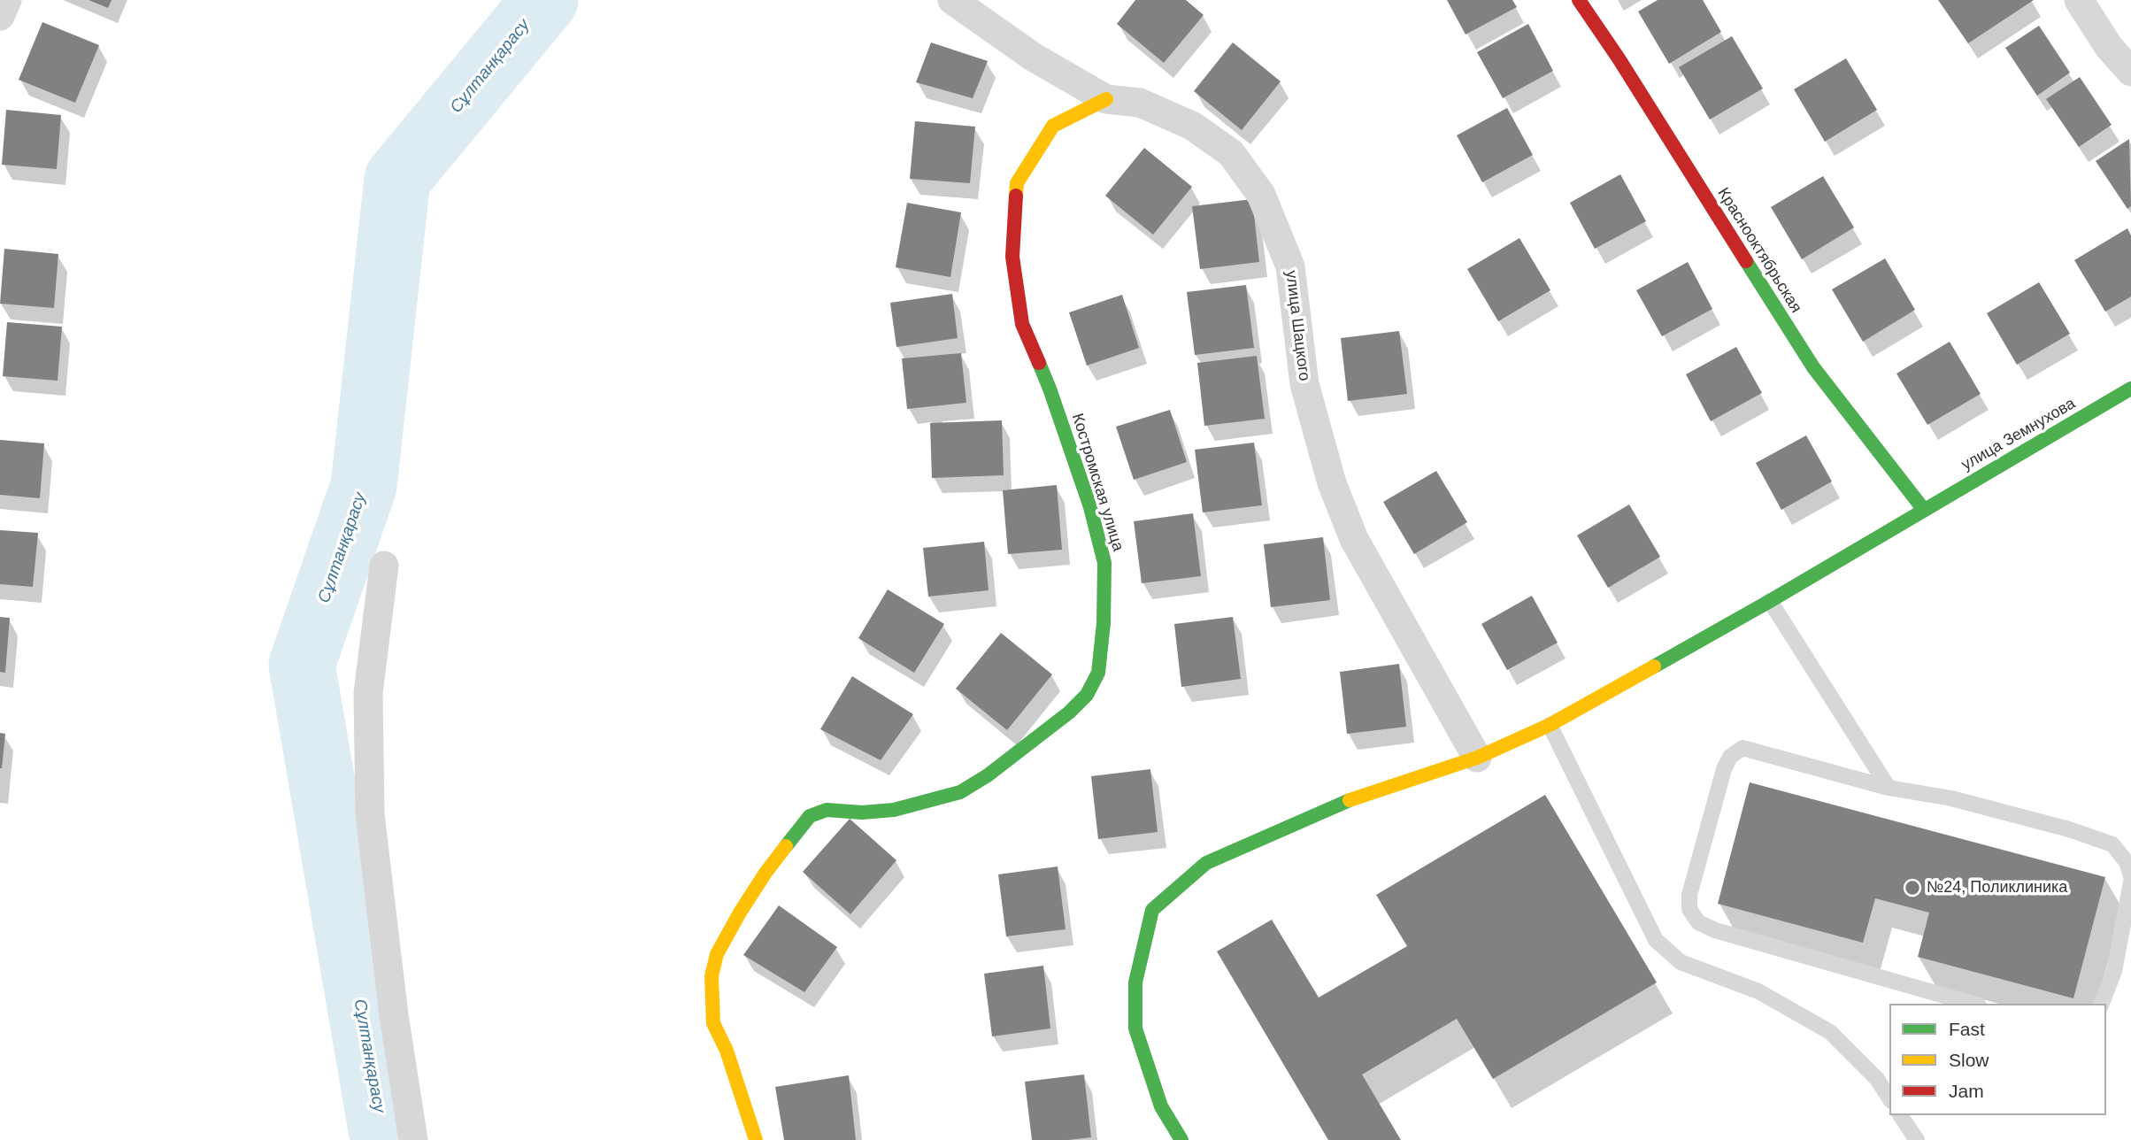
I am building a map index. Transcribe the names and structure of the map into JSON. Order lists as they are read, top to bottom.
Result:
{
  "streets": {
    "street": [
      "Краснооктябрьская",
      "улица Шацкого",
      "улица Земнухова",
      "Костромская улица"
    ]
  },
  "crossings": [
    ["Краснооктябрьская", "улица Земнухова"],
    ["улица Шацкого", "улица Земнухова"],
    ["улица Шацкого", "Костромская улица"]
  ],
  "water": ["Сұлтанқарасу"],
  "places": ["№24, Поликлиника"],
  "legend": ["Fast", "Slow", "Jam"]
}
